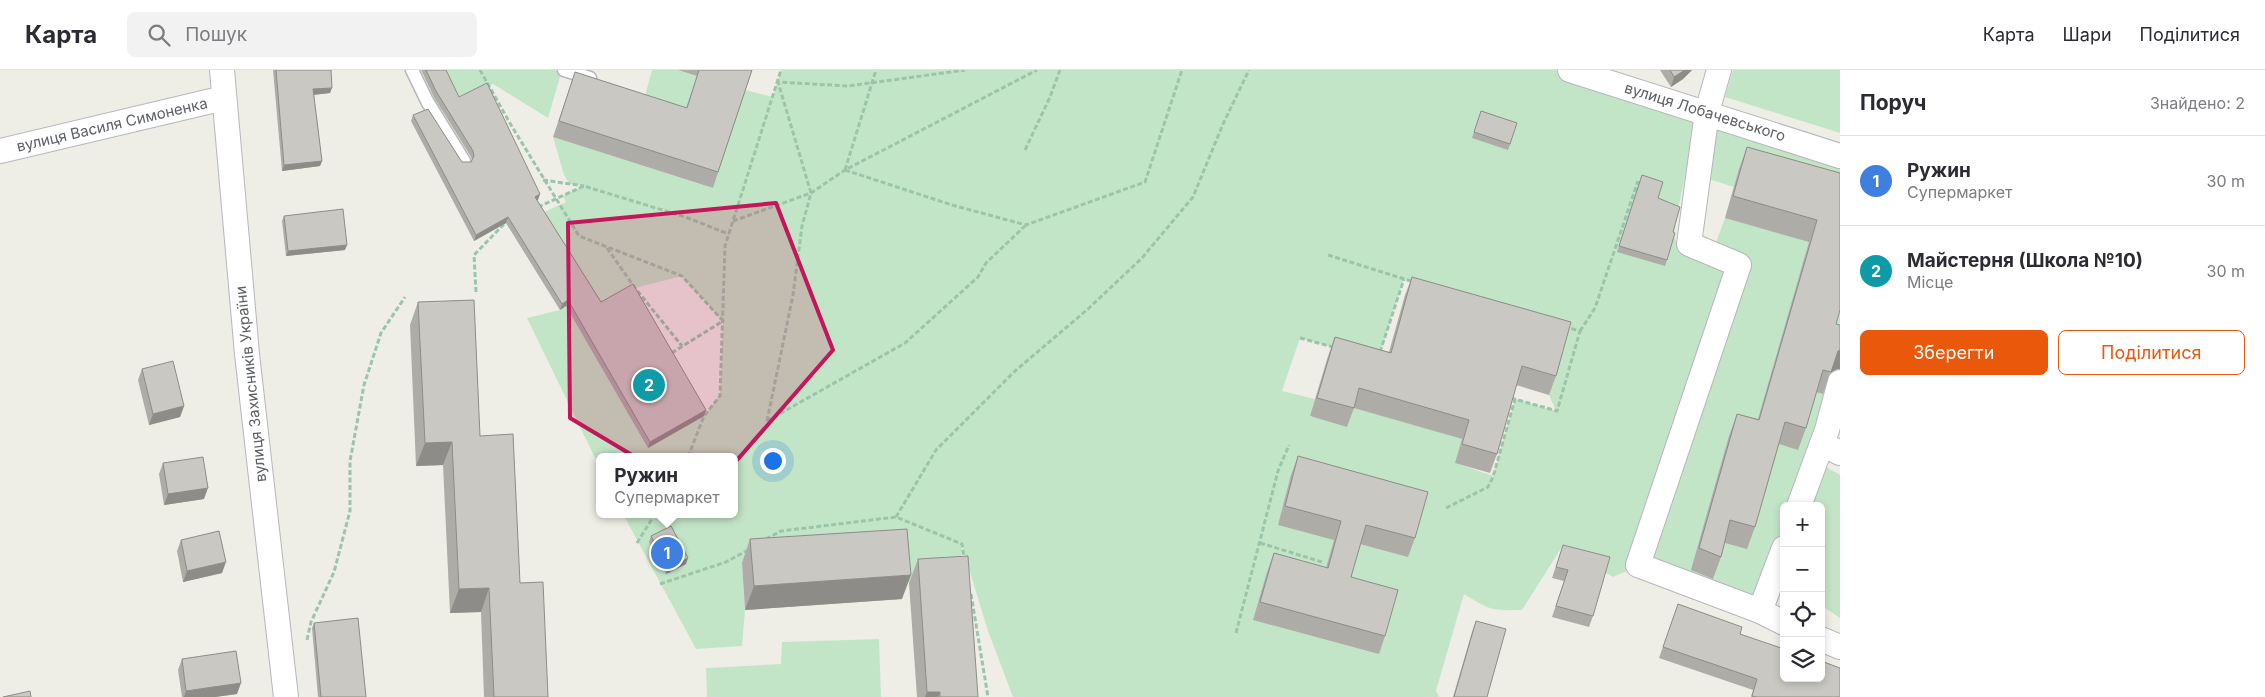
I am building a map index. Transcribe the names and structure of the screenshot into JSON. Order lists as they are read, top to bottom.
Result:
{
  "streets": {
    "street": ["вулиця Лобачевського", "вулиця Василя Симоненка", "вулиця Захисників України"]
  },
  "crossings": [
    ["вулиця Василя Симоненка", "вулиця Захисників України"]
  ],
  "page": {
    "header": "Карта",
    "search": "Пошук",
    "nav": ["Карта", "Шари", "Поділитися"],
    "heading": ["Поруч", "Знайдено: 2"],
    "list": [
      {
        "mark": "1",
        "name": "Ружин",
        "note": "Супермаркет",
        "value": "30 m"
      },
      {
        "mark": "2",
        "name": "Майстерня (Школа №10)",
        "note": "Місце",
        "value": "30 m"
      }
    ],
    "buttons": ["Зберегти", "Поділитися"],
    "pins": ["2", "1"],
    "popup": ["Ружин", "Супермаркет"],
    "map_buttons": ["+", "−"]
  }
}
